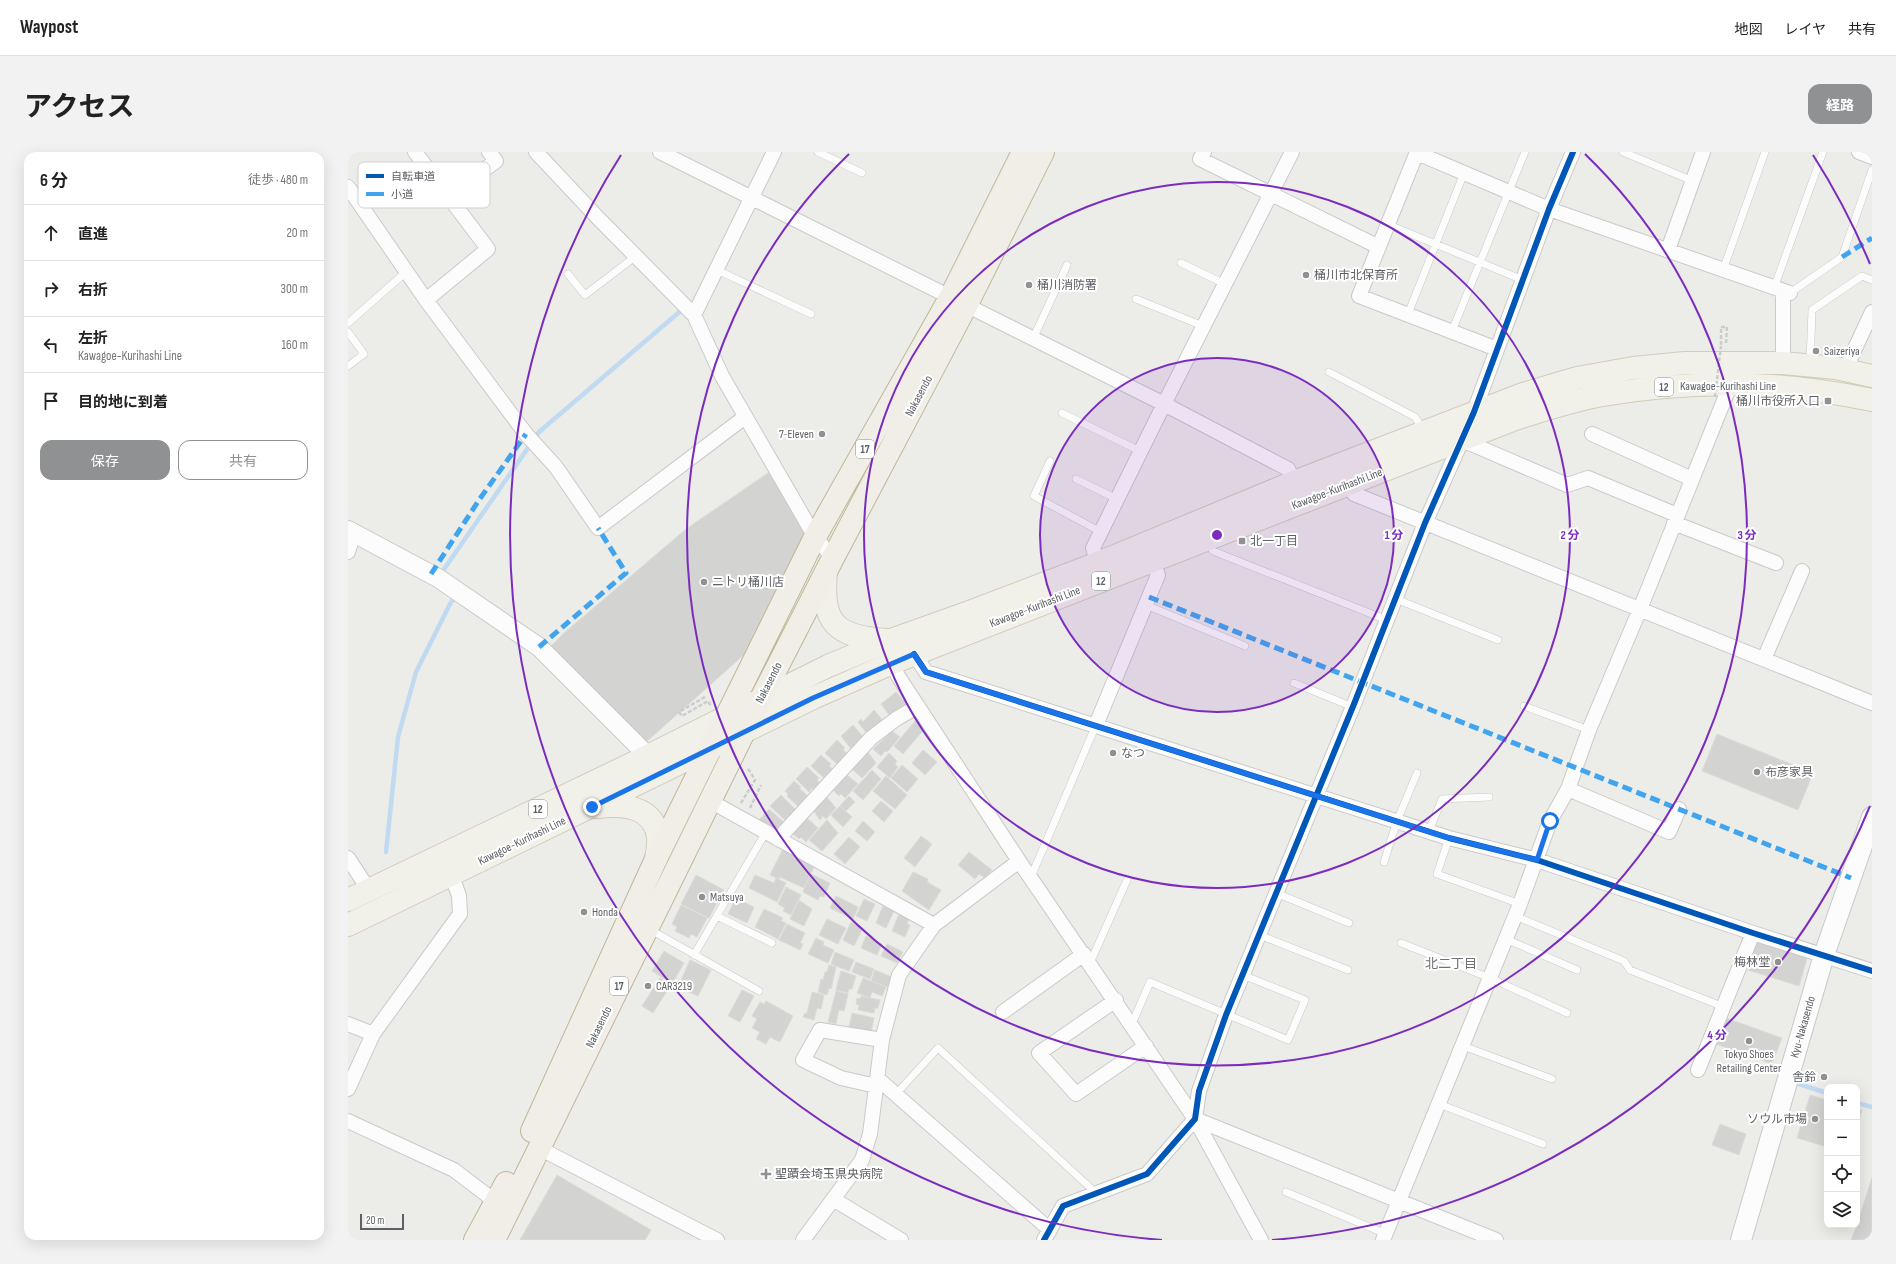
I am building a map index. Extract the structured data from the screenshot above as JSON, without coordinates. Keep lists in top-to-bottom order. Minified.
{"streets":{"highway":["Nakasendo","17"],"main road":["Kawagoe-Kurihashi Line","12","Kyu-Nakasendo"]},"crossings":[["Kawagoe-Kurihashi Line","Nakasendo"]],"districts":["北二丁目"],"places":{"other":["桶川市北保育所","桶川消防署","Saizeriya","7-Eleven","ニトリ桶川店","なつ","布彦家具","Matsuya","Honda","梅林堂","CAR3219","Tokyo Shoes Retailing Center","舎鈴","ソウル市場"],"transit":["桶川市役所入口","北一丁目"],"health":["聖蹟会埼玉県央病院"]},"legend":["自転車道","小道"],"scale_bar":"20 m","page":{"header":"Waypost","nav":["地図","レイヤ","共有"],"title":"アクセス","buttons":["経路",["保存","共有"]],"heading":["6 分","徒歩 · 480 m"],"list":[["直進","20 m"],["右折","300 m"],["左折","Kawagoe-Kurihashi Line","160 m"],"目的地に到着"],"map_buttons":["+","−"],"scale":"20 m"},"rings":["1 分","2 分","3 分","4 分"]}
